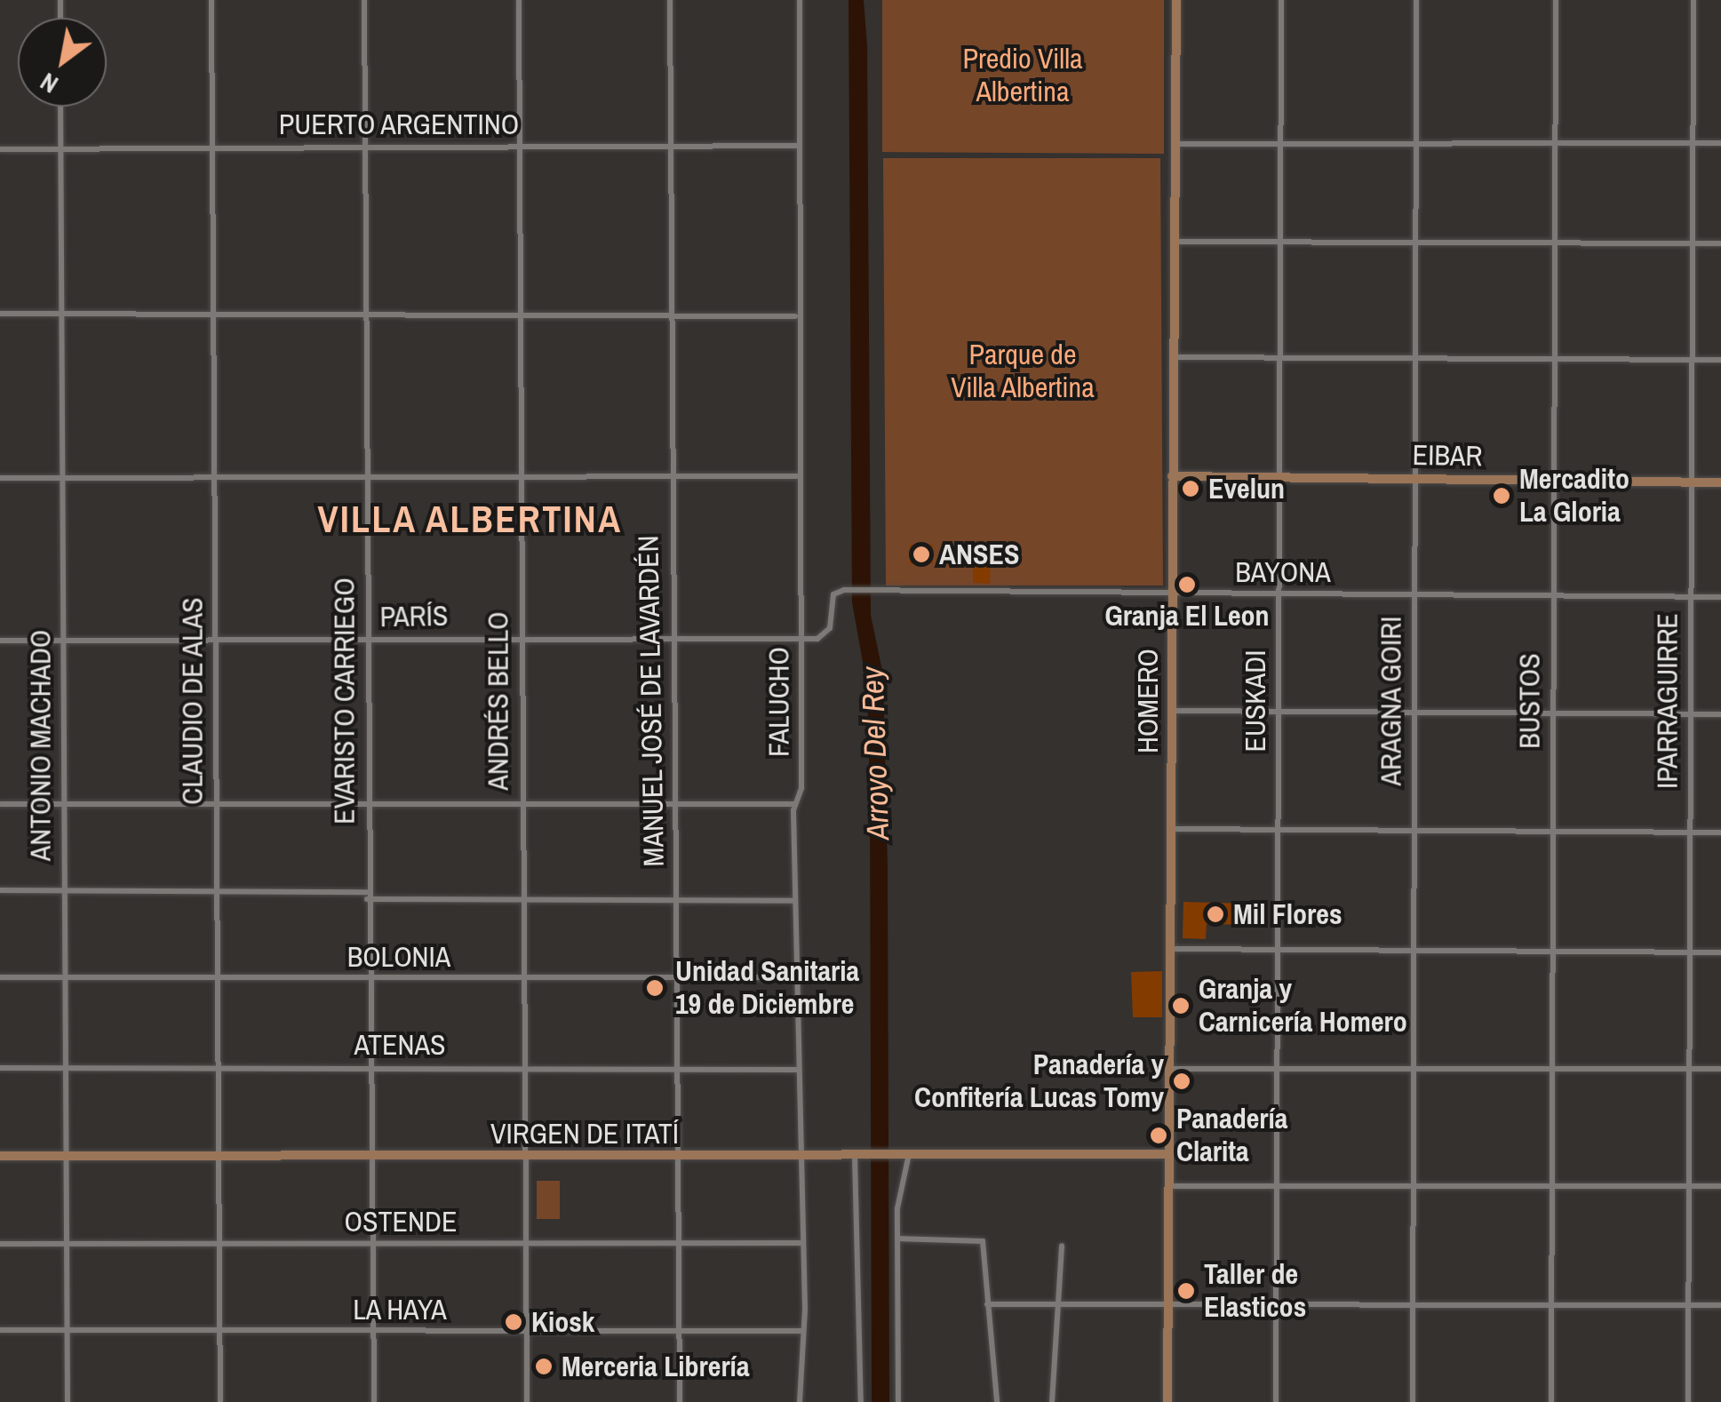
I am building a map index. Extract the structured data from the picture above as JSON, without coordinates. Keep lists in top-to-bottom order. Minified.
{"streets":{"street":["PUERTO ARGENTINO","EIBAR","BAYONA","PARÍS","CLAUDIO DE ALAS","EVARISTO CARRIEGO","ANDRÉS BELLO","MANUEL JOSÉ DE LAVARDÉN","HOMERO","EUSKADI","ARAGNA GOIRI","BUSTOS","IPARRAGUIRRE","FALUCHO","ANTONIO MACHADO","BOLONIA","ATENAS","VIRGEN DE ITATÍ","OSTENDE","LA HAYA"]},"crossings":[["PUERTO ARGENTINO","CLAUDIO DE ALAS"],["PUERTO ARGENTINO","EVARISTO CARRIEGO"],["PUERTO ARGENTINO","ANDRÉS BELLO"],["PUERTO ARGENTINO","MANUEL JOSÉ DE LAVARDÉN"],["PUERTO ARGENTINO","FALUCHO"],["PUERTO ARGENTINO","ANTONIO MACHADO"],["EIBAR","HOMERO"],["EIBAR","EUSKADI"],["EIBAR","ARAGNA GOIRI"],["EIBAR","BUSTOS"],["EIBAR","IPARRAGUIRRE"],["BAYONA","PARÍS"],["BAYONA","HOMERO"],["BAYONA","EUSKADI"],["BAYONA","ARAGNA GOIRI"],["BAYONA","BUSTOS"],["BAYONA","IPARRAGUIRRE"],["BAYONA","FALUCHO"],["PARÍS","CLAUDIO DE ALAS"],["PARÍS","EVARISTO CARRIEGO"],["PARÍS","ANDRÉS BELLO"],["PARÍS","MANUEL JOSÉ DE LAVARDÉN"],["PARÍS","FALUCHO"],["PARÍS","ANTONIO MACHADO"],["CLAUDIO DE ALAS","BOLONIA"],["CLAUDIO DE ALAS","ATENAS"],["CLAUDIO DE ALAS","VIRGEN DE ITATÍ"],["CLAUDIO DE ALAS","OSTENDE"],["CLAUDIO DE ALAS","LA HAYA"],["EVARISTO CARRIEGO","BOLONIA"],["EVARISTO CARRIEGO","ATENAS"],["EVARISTO CARRIEGO","VIRGEN DE ITATÍ"],["EVARISTO CARRIEGO","OSTENDE"],["EVARISTO CARRIEGO","LA HAYA"],["ANDRÉS BELLO","BOLONIA"],["ANDRÉS BELLO","ATENAS"],["ANDRÉS BELLO","VIRGEN DE ITATÍ"],["ANDRÉS BELLO","OSTENDE"],["ANDRÉS BELLO","LA HAYA"],["MANUEL JOSÉ DE LAVARDÉN","BOLONIA"],["MANUEL JOSÉ DE LAVARDÉN","ATENAS"],["MANUEL JOSÉ DE LAVARDÉN","VIRGEN DE ITATÍ"],["MANUEL JOSÉ DE LAVARDÉN","OSTENDE"],["MANUEL JOSÉ DE LAVARDÉN","LA HAYA"],["HOMERO","VIRGEN DE ITATÍ"],["FALUCHO","BOLONIA"],["FALUCHO","ATENAS"],["FALUCHO","VIRGEN DE ITATÍ"],["FALUCHO","OSTENDE"],["FALUCHO","LA HAYA"],["ANTONIO MACHADO","BOLONIA"],["ANTONIO MACHADO","ATENAS"],["ANTONIO MACHADO","VIRGEN DE ITATÍ"],["ANTONIO MACHADO","OSTENDE"],["ANTONIO MACHADO","LA HAYA"]],"districts":["VILLA ALBERTINA"],"water":["Arroyo Del Rey"],"parks":["Predio Villa Albertina","Parque de Villa Albertina"],"places":["Evelun","Mercadito La Gloria","ANSES","Granja El Leon","Mil Flores","Unidad Sanitaria 19 de Diciembre","Granja y Carnicería Homero","Panadería y Confitería Lucas Tomy","Panadería Clarita","Taller de Elasticos","Kiosk","Merceria Librería"],"north":"bottom left"}
